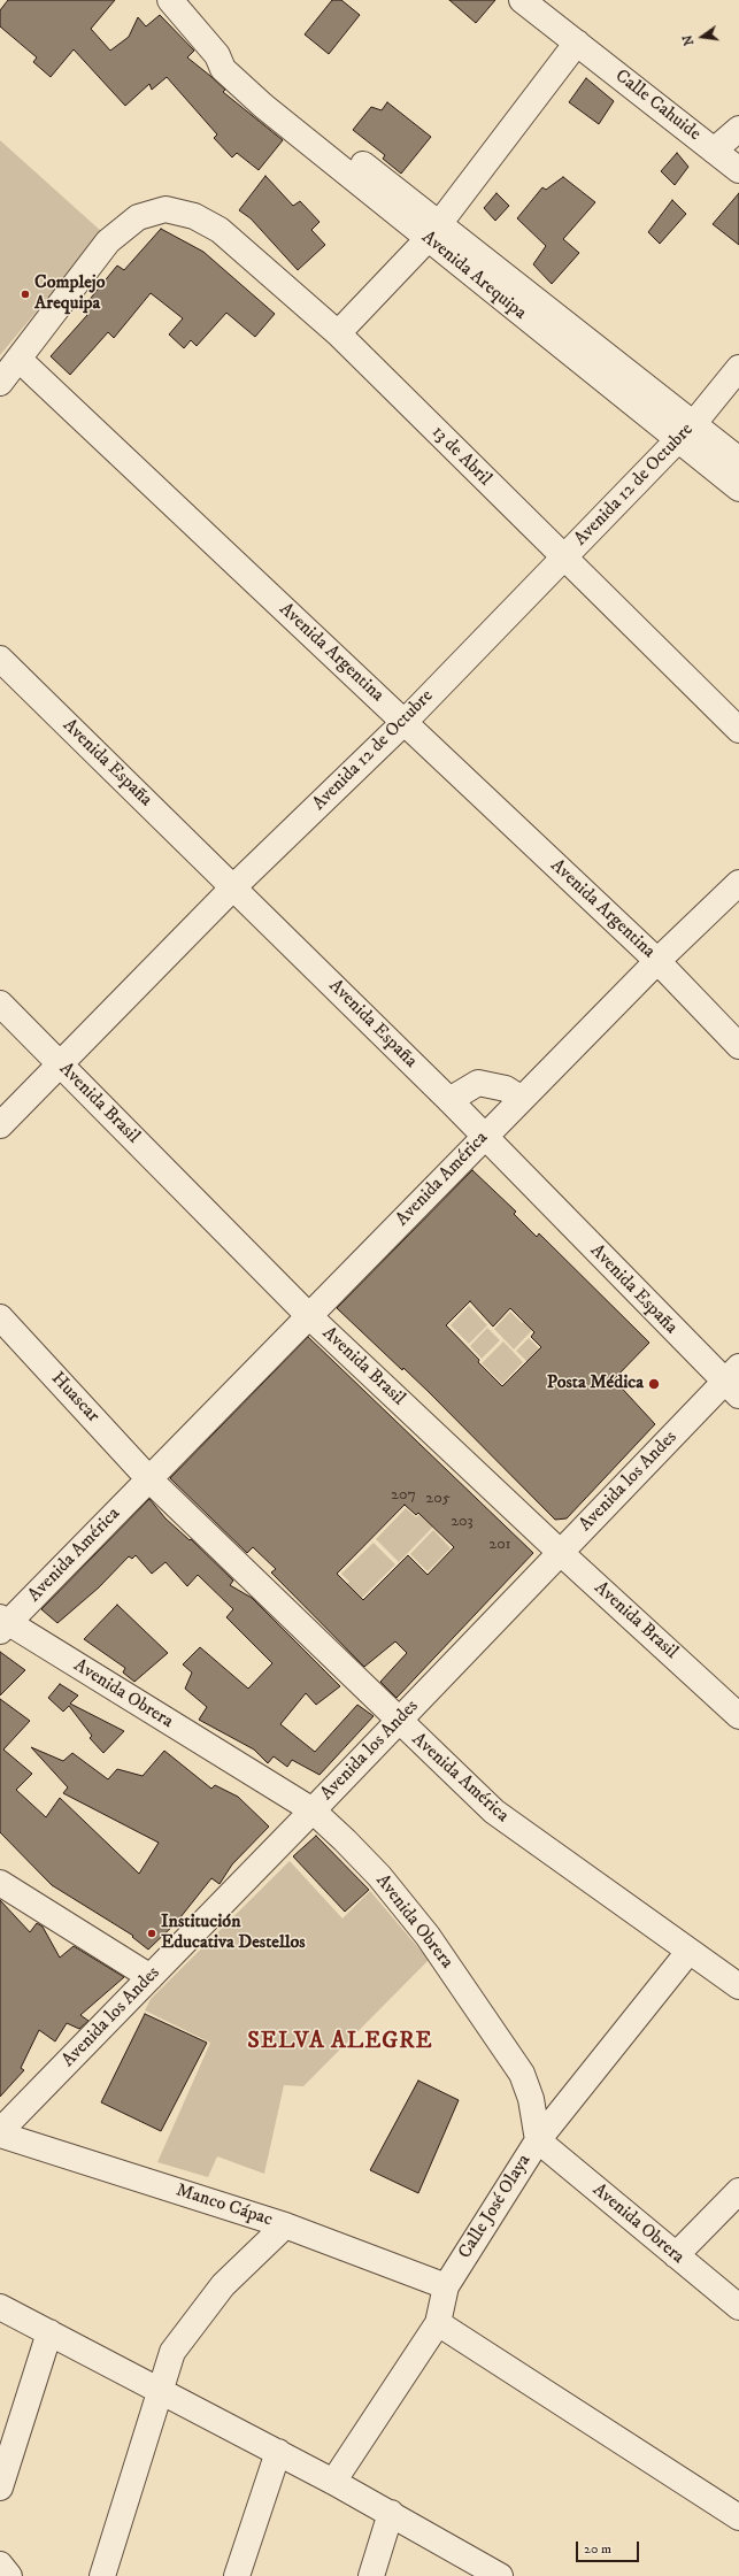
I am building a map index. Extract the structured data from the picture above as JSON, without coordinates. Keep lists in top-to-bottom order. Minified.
{"streets":{"street":["Calle Cahuide","Avenida Arequipa","13 de Abril","Avenida 12 de Octubre","Avenida Argentina","Avenida España","Avenida Brasil","Avenida América","Huascar","Avenida los Andes","Avenida Obrera","Manco Cápac","Calle José Olaya"]},"crossings":[["Avenida Arequipa","Avenida 12 de Octubre"],["13 de Abril","Avenida 12 de Octubre"],["13 de Abril","Avenida Argentina"],["Avenida 12 de Octubre","Avenida Argentina"],["Avenida 12 de Octubre","Avenida España"],["Avenida 12 de Octubre","Avenida Brasil"],["Avenida Argentina","Avenida América"],["Avenida España","Avenida América"],["Avenida España","Avenida los Andes"],["Avenida Brasil","Avenida América"],["Avenida Brasil","Avenida los Andes"],["Avenida América","Huascar"],["Avenida América","Avenida los Andes"],["Avenida América","Avenida Obrera"],["Avenida América","Calle José Olaya"],["Avenida los Andes","Avenida Obrera"],["Avenida los Andes","Manco Cápac"],["Avenida Obrera","Calle José Olaya"],["Manco Cápac","Calle José Olaya"]],"districts":["SELVA ALEGRE"],"places":["Complejo Arequipa","Posta Médica","Institución Educativa Destellos"],"house_numbers":["207","205","203","201"],"scale_bar":"20 m","north":"left"}
